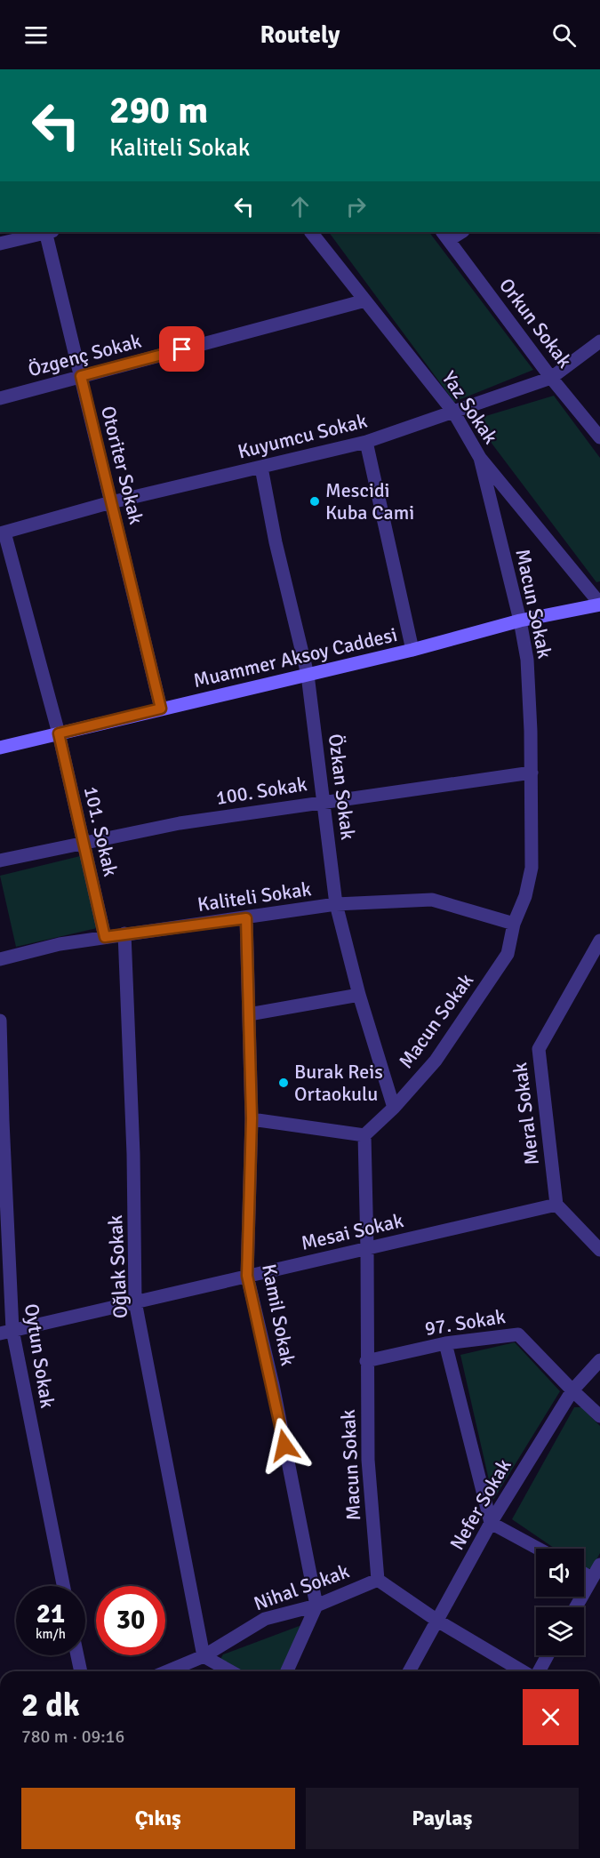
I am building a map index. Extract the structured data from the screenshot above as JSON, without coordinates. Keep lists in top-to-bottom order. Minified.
{"streets":{"main road":["Muammer Aksoy Caddesi"],"street":["Orkun Sokak","Özgenç Sokak","Yaz Sokak","Kuyumcu Sokak","Otoriter Sokak","Macun Sokak","Özkan Sokak","100. Sokak","101. Sokak","Kaliteli Sokak","Meral Sokak","Mesai Sokak","Oğlak Sokak","Kamil Sokak","97. Sokak","Oytun Sokak","Nefer Sokak","Nihal Sokak"]},"crossings":[["Orkun Sokak","Kuyumcu Sokak"],["Özgenç Sokak","Yaz Sokak"],["Özgenç Sokak","Otoriter Sokak"],["Yaz Sokak","Kuyumcu Sokak"],["Yaz Sokak","Macun Sokak"],["Yaz Sokak","Muammer Aksoy Caddesi"],["Kuyumcu Sokak","Otoriter Sokak"],["Kuyumcu Sokak","Özkan Sokak"],["Kuyumcu Sokak","101. Sokak"],["Otoriter Sokak","Muammer Aksoy Caddesi"],["Macun Sokak","Muammer Aksoy Caddesi"],["Macun Sokak","Özkan Sokak"],["Macun Sokak","100. Sokak"],["Macun Sokak","Kaliteli Sokak"],["Macun Sokak","Mesai Sokak"],["Macun Sokak","97. Sokak"],["Macun Sokak","Nihal Sokak"],["Muammer Aksoy Caddesi","Özkan Sokak"],["Muammer Aksoy Caddesi","101. Sokak"],["Özkan Sokak","100. Sokak"],["Özkan Sokak","Kaliteli Sokak"],["100. Sokak","101. Sokak"],["101. Sokak","Kaliteli Sokak"],["Kaliteli Sokak","Oğlak Sokak"],["Kaliteli Sokak","Kamil Sokak"],["Meral Sokak","Mesai Sokak"],["Mesai Sokak","Oğlak Sokak"],["Mesai Sokak","Kamil Sokak"],["Mesai Sokak","Oytun Sokak"],["Oğlak Sokak","Nihal Sokak"],["Kamil Sokak","Nihal Sokak"],["97. Sokak","Nefer Sokak"]],"places":["Mescidi Kuba Cami","Burak Reis Ortaokulu"],"page":{"header":"Routely","turn":["290 m","Kaliteli Sokak"],"speed":"21 km/h","limit":"30","heading":["2 dk","780 m · 09:16"],"buttons":["Çıkış","Paylaş"]}}
